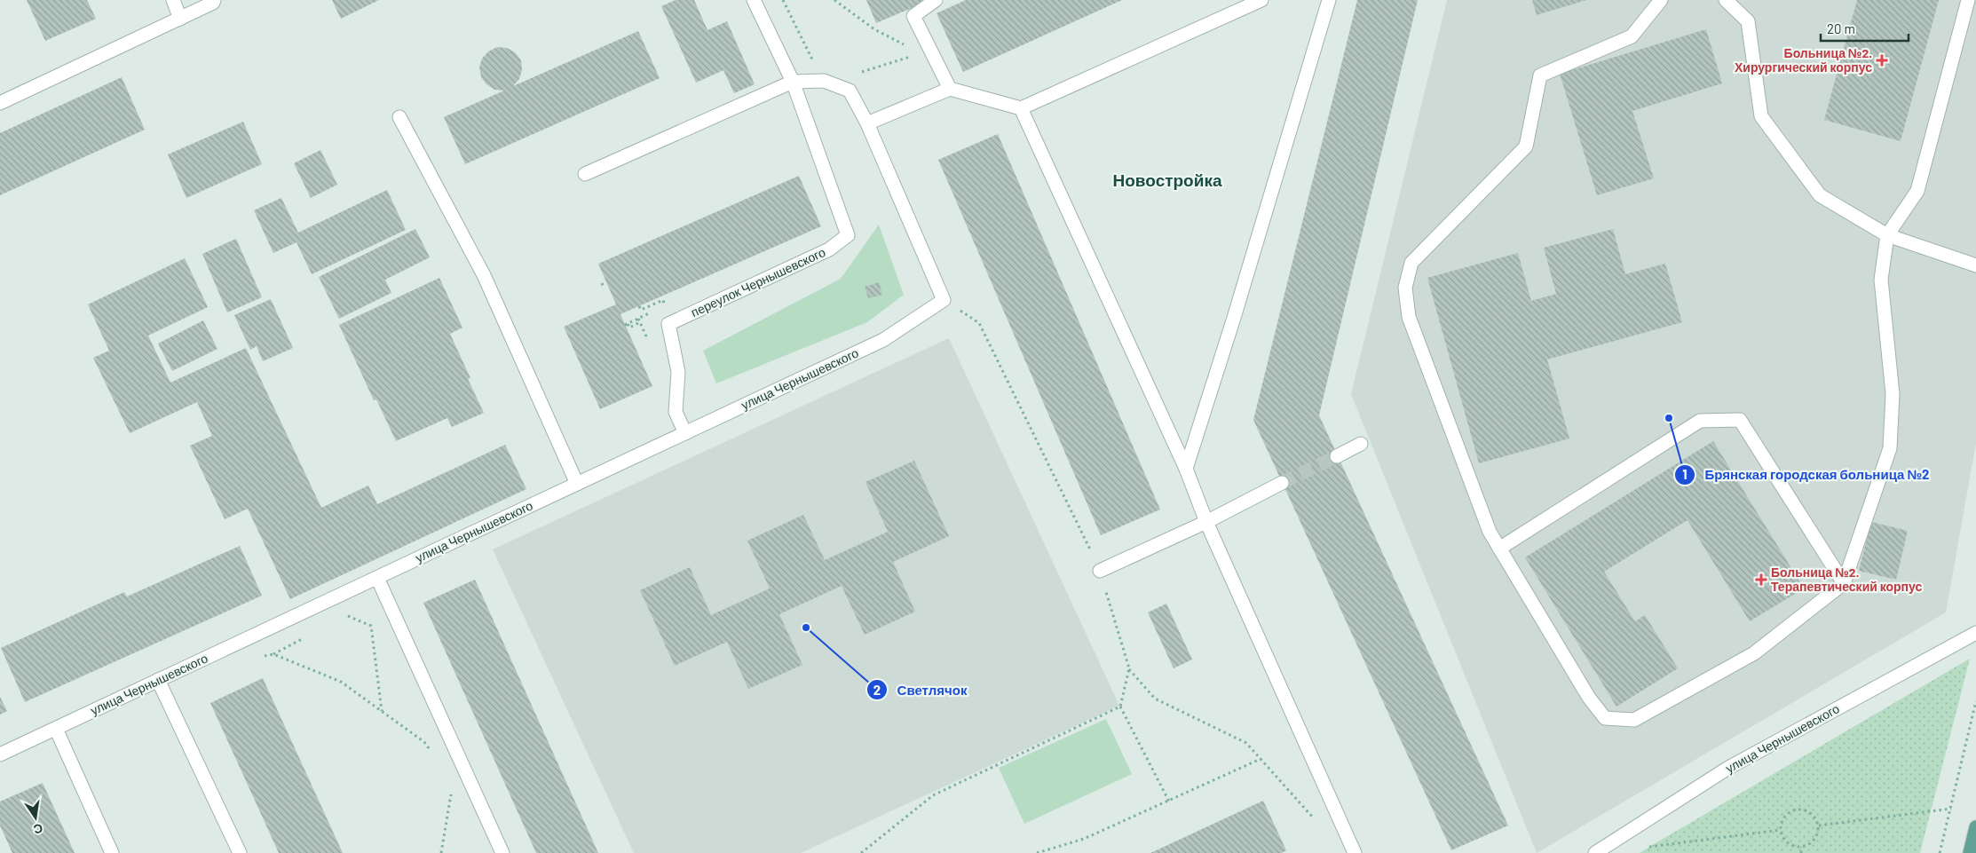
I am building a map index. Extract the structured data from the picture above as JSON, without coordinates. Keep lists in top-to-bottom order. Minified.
{"streets":{"street":["переулок Чернышевского","улица Чернышевского"]},"crossings":[["переулок Чернышевского","улица Чернышевского"]],"districts":["Новостройка"],"places":{"health":["Больница №2. Хирургический корпус","Больница №2. Терапевтический корпус"],"other":["Брянская городская больница №2","Светлячок"]},"scale_bar":"20 m","north":"bottom"}
